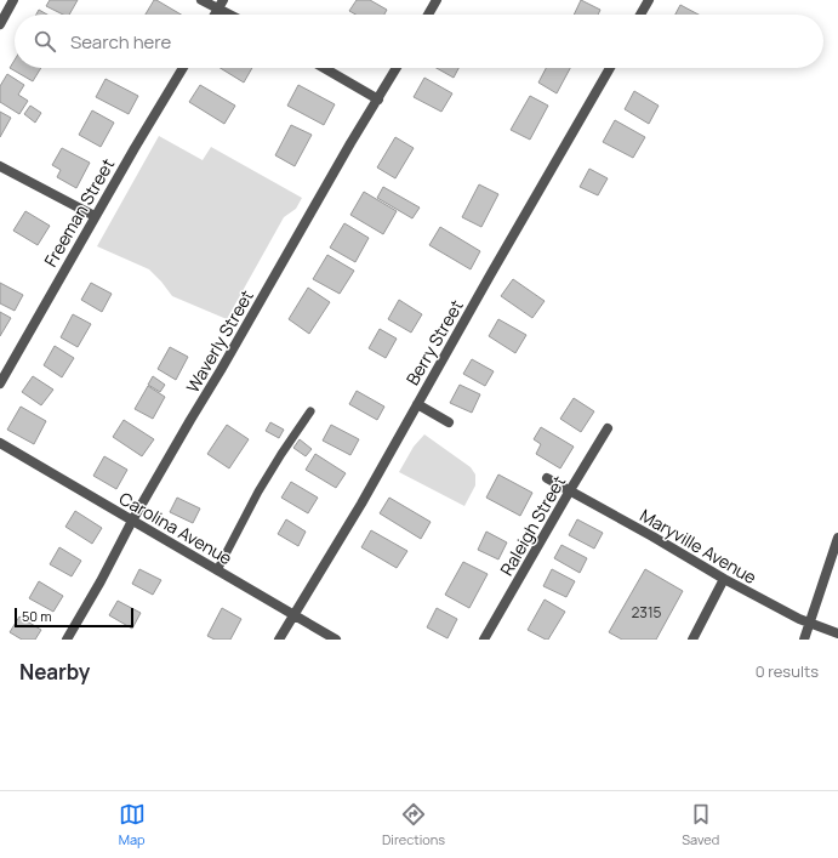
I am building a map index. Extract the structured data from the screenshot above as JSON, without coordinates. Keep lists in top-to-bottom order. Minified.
{"streets":{"street":["Freeman Street","Waverly Street","Berry Street","Raleigh Street","Carolina Avenue","Maryville Avenue"]},"crossings":[["Waverly Street","Carolina Avenue"],["Berry Street","Carolina Avenue"],["Raleigh Street","Maryville Avenue"]],"house_numbers":["2315"],"scale_bar":"50 m","page":{"search":"Search here","scale":"50 m","heading":["Nearby","0 results"],"nav":["Map","Directions","Saved"]}}
